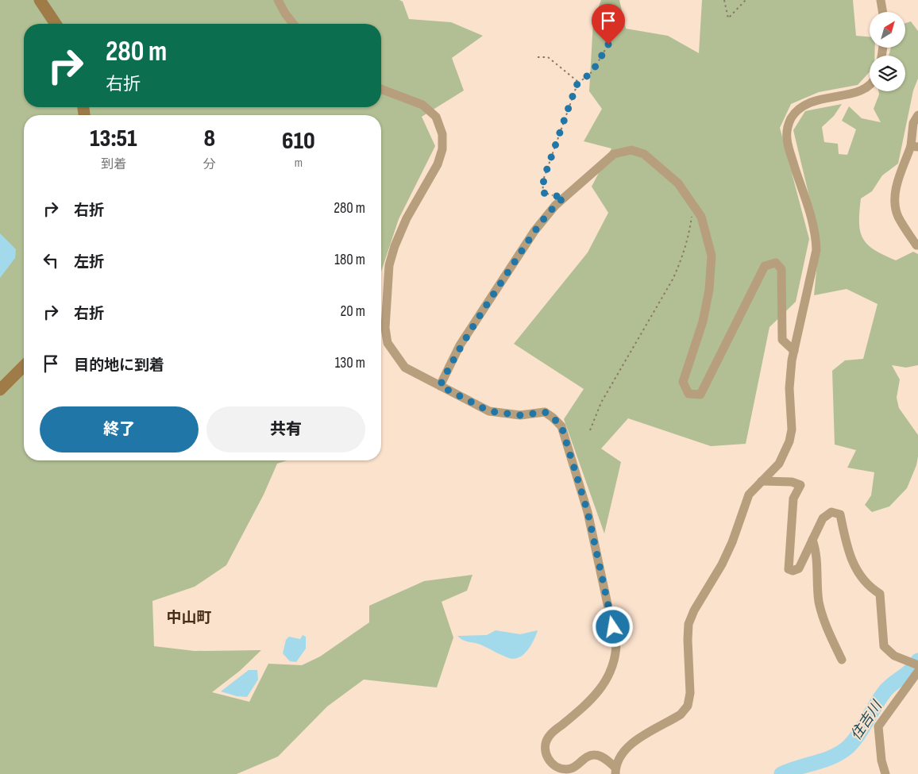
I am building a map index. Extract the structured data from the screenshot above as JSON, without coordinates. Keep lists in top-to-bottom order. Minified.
{"districts":["中山町"],"water":["住吉川"],"north":"top right","page":{"turn":["280 m","右折"],"eta":["13:51","到着","8","分","610","m"],"list":[{"name":"右折","value":"280 m"},{"name":"左折","value":"180 m"},{"name":"右折","value":"20 m"},{"name":"目的地に到着","value":"130 m"}],"buttons":["終了","共有"]}}
